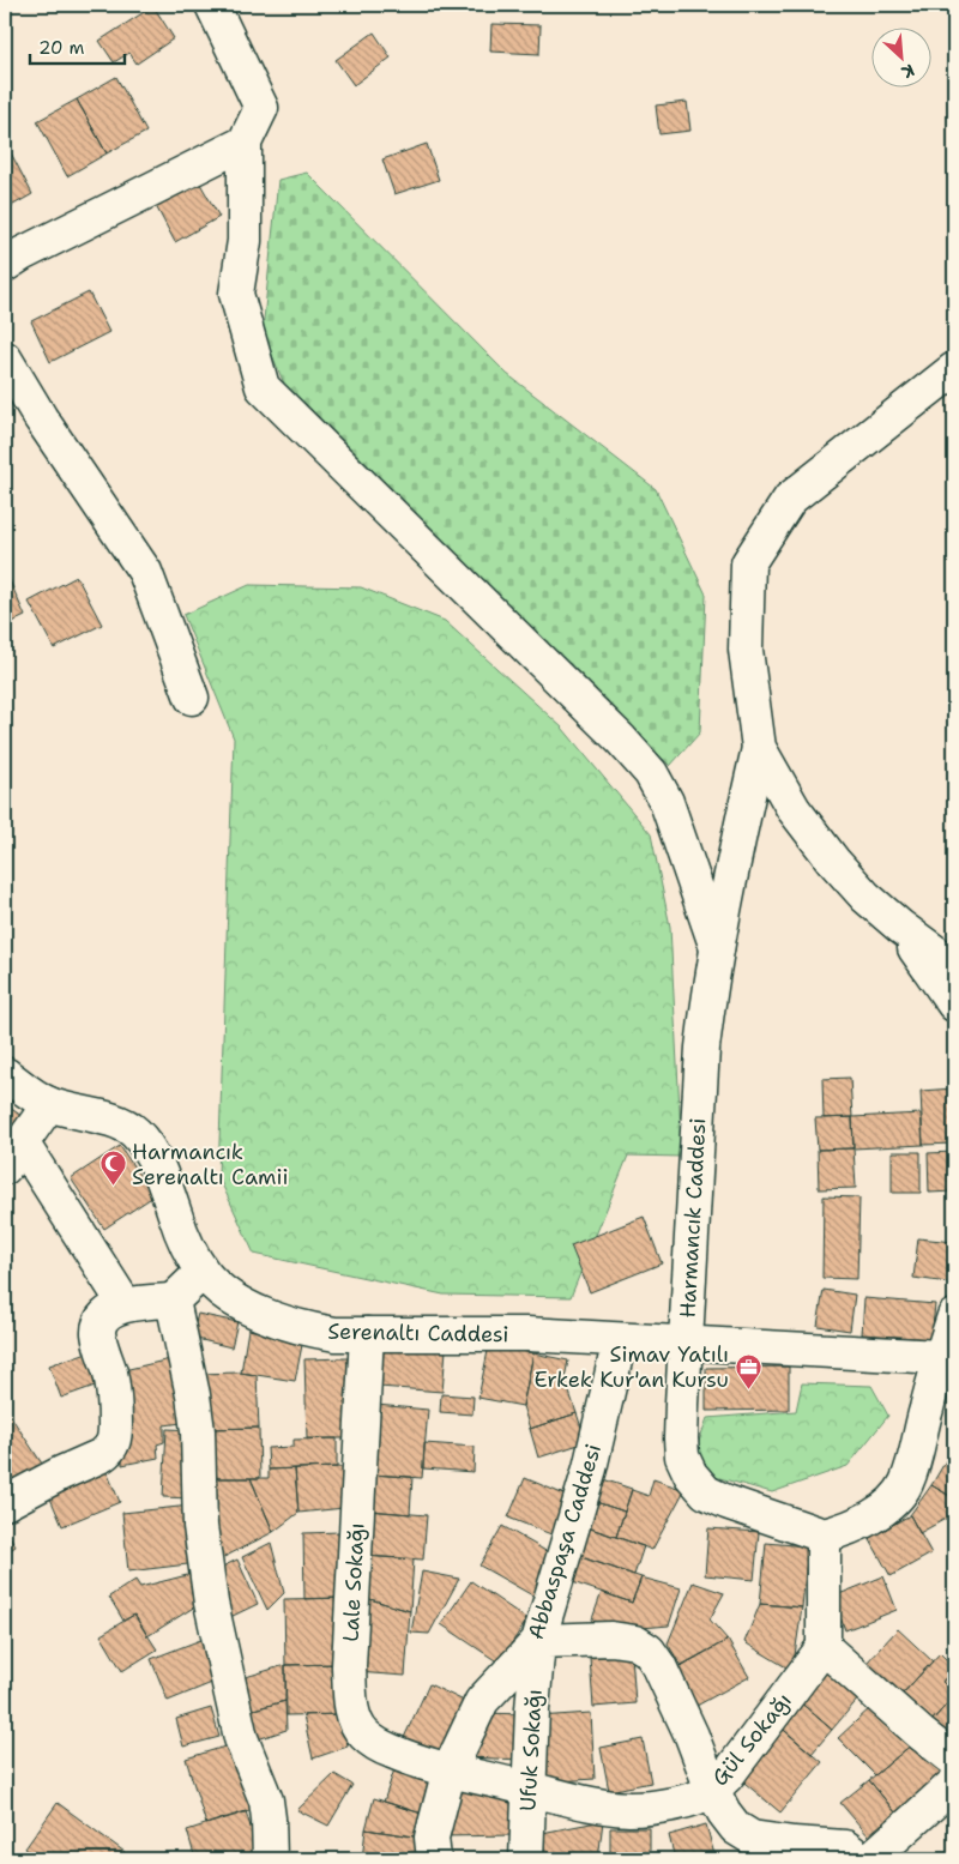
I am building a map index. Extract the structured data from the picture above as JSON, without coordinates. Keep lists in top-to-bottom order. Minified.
{"streets":{"street":["Harmancık Caddesi","Serenaltı Caddesi","Abbaspaşa Caddesi","Lale Sokağı","Gül Sokağı","Ufuk Sokağı"]},"crossings":[["Harmancık Caddesi","Serenaltı Caddesi"],["Serenaltı Caddesi","Abbaspaşa Caddesi"],["Serenaltı Caddesi","Lale Sokağı"],["Abbaspaşa Caddesi","Lale Sokağı"],["Abbaspaşa Caddesi","Gül Sokağı"],["Abbaspaşa Caddesi","Ufuk Sokağı"],["Lale Sokağı","Gül Sokağı"],["Gül Sokağı","Ufuk Sokağı"]],"places":{"mosque":["Harmancık Serenaltı Camii"],"office":["Simav Yatılı Erkek Kur'an Kursu"]},"scale_bar":"20 m","north":"bottom right"}
